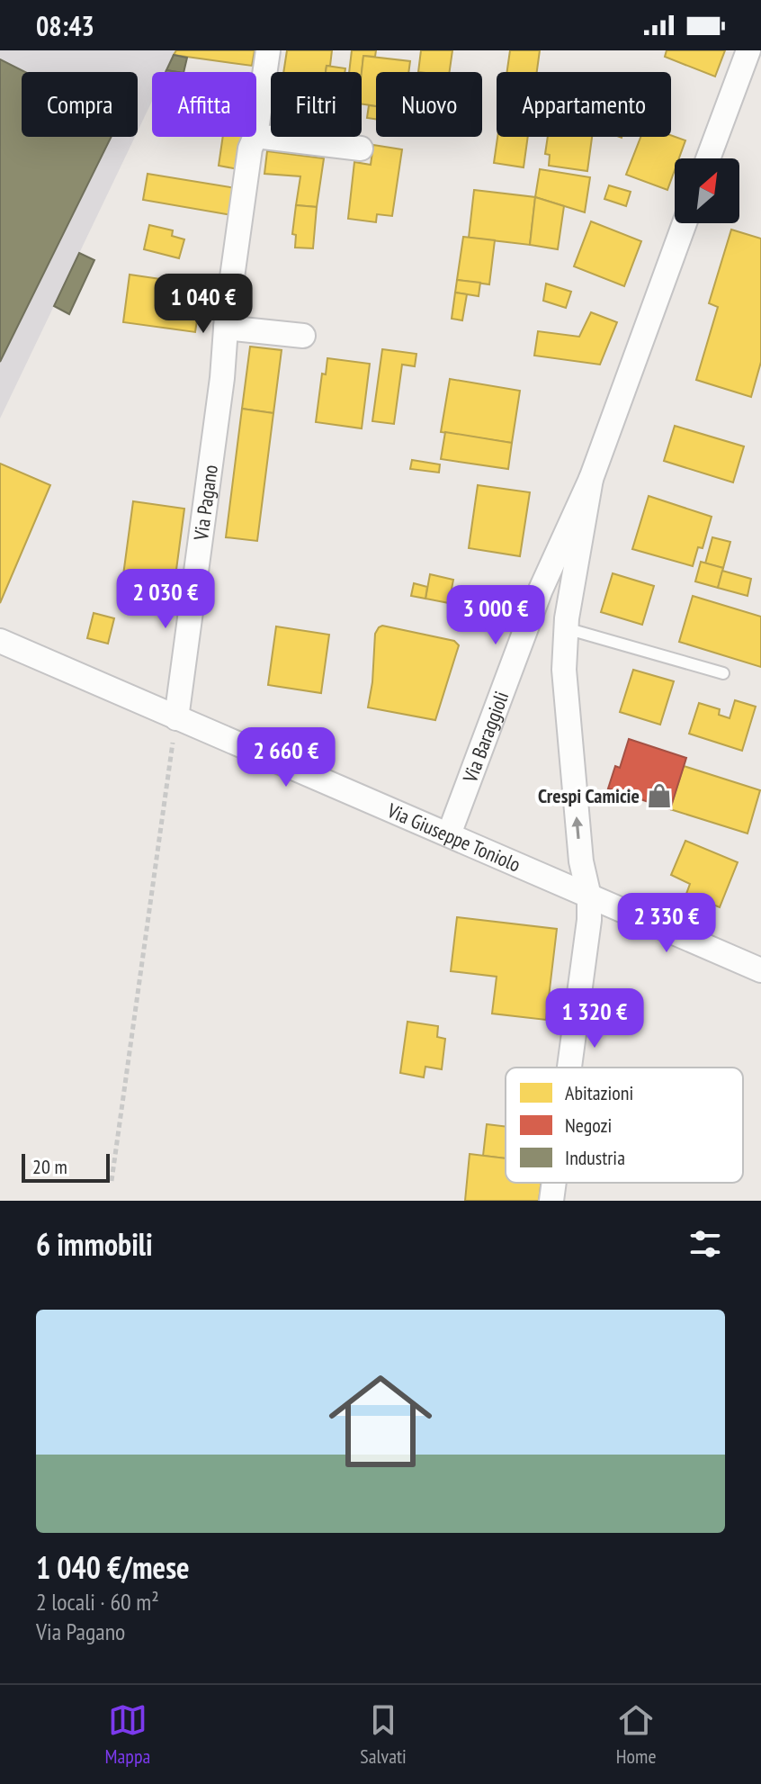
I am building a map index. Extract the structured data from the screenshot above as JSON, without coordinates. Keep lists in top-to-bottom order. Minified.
{"streets":{"street":["Via Pagano","Via Baraggioli","Via Giuseppe Toniolo"]},"crossings":[["Via Pagano","Via Giuseppe Toniolo"],["Via Baraggioli","Via Giuseppe Toniolo"]],"places":{"shop":["Crespi Camicie"]},"legend":["Abitazioni","Negozi","Industria"],"scale_bar":"20 m","north":"top right","page":{"status":"08:43","chip":["Compra","Affitta","Filtri","Nuovo","Appartamento"],"price":["1 040 €","2 030 €","3 000 €","2 660 €","2 330 €","1 320 €"],"scale":"20 m","heading":"6 immobili","list":[{"name":"1 040 €/mese","note":"2 locali · 60 m² · Via Pagano"}],"tabs":["Mappa","Salvati","Home"]}}
